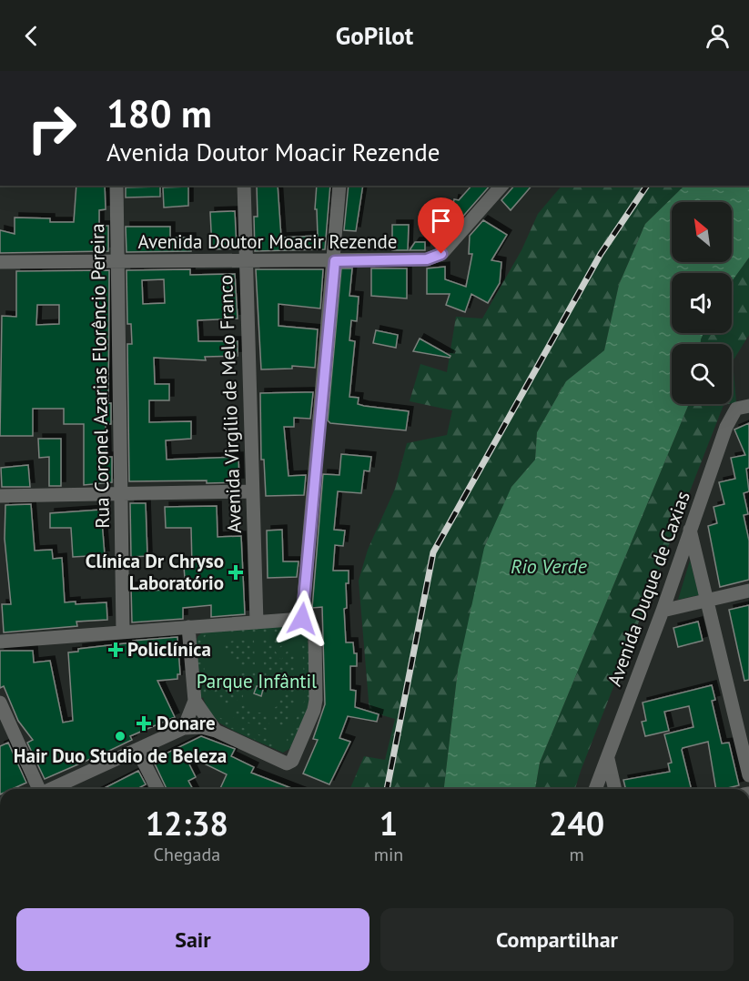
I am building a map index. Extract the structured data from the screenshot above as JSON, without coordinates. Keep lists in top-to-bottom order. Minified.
{"streets":{"street":["Avenida Doutor Moacir Rezende","Rua Coronel Azarias Florêncio Pereira","Avenida Virgílio de Melo Franco","Avenida Duque de Caxias"]},"crossings":[["Avenida Doutor Moacir Rezende","Rua Coronel Azarias Florêncio Pereira"],["Avenida Doutor Moacir Rezende","Avenida Virgílio de Melo Franco"]],"water":["Rio Verde"],"parks":["Parque Infântil"],"places":{"health":["Clínica Dr Chryso Laboratório","Policlínica","Donare"],"other":["Hair Duo Studio de Beleza"]},"north":"top left","page":{"header":"GoPilot","turn":["180 m","Avenida Doutor Moacir Rezende"],"eta":["12:38","Chegada","1","min","240","m"],"buttons":["Sair","Compartilhar"]}}
